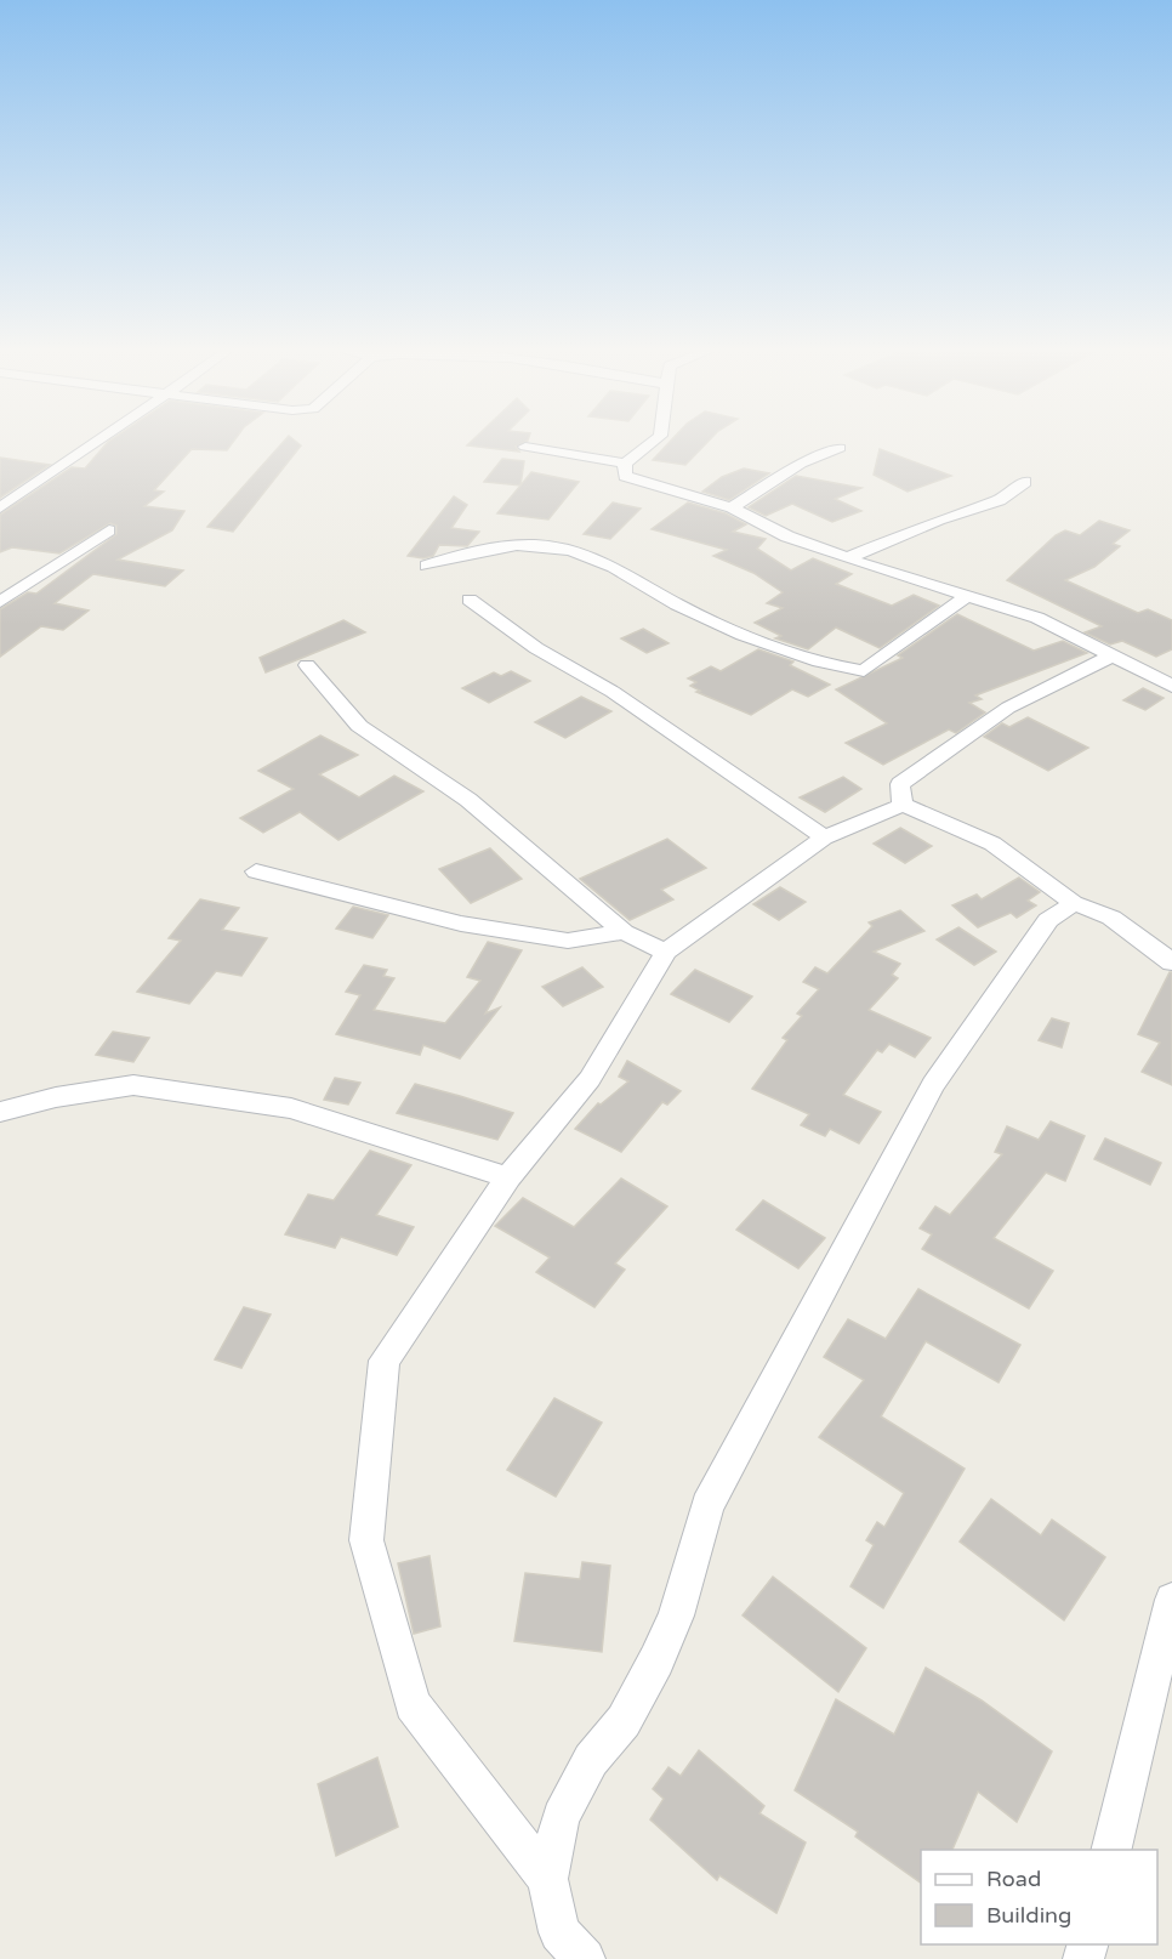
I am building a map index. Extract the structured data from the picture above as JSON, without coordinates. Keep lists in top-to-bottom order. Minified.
{"legend":["Road","Building"]}
